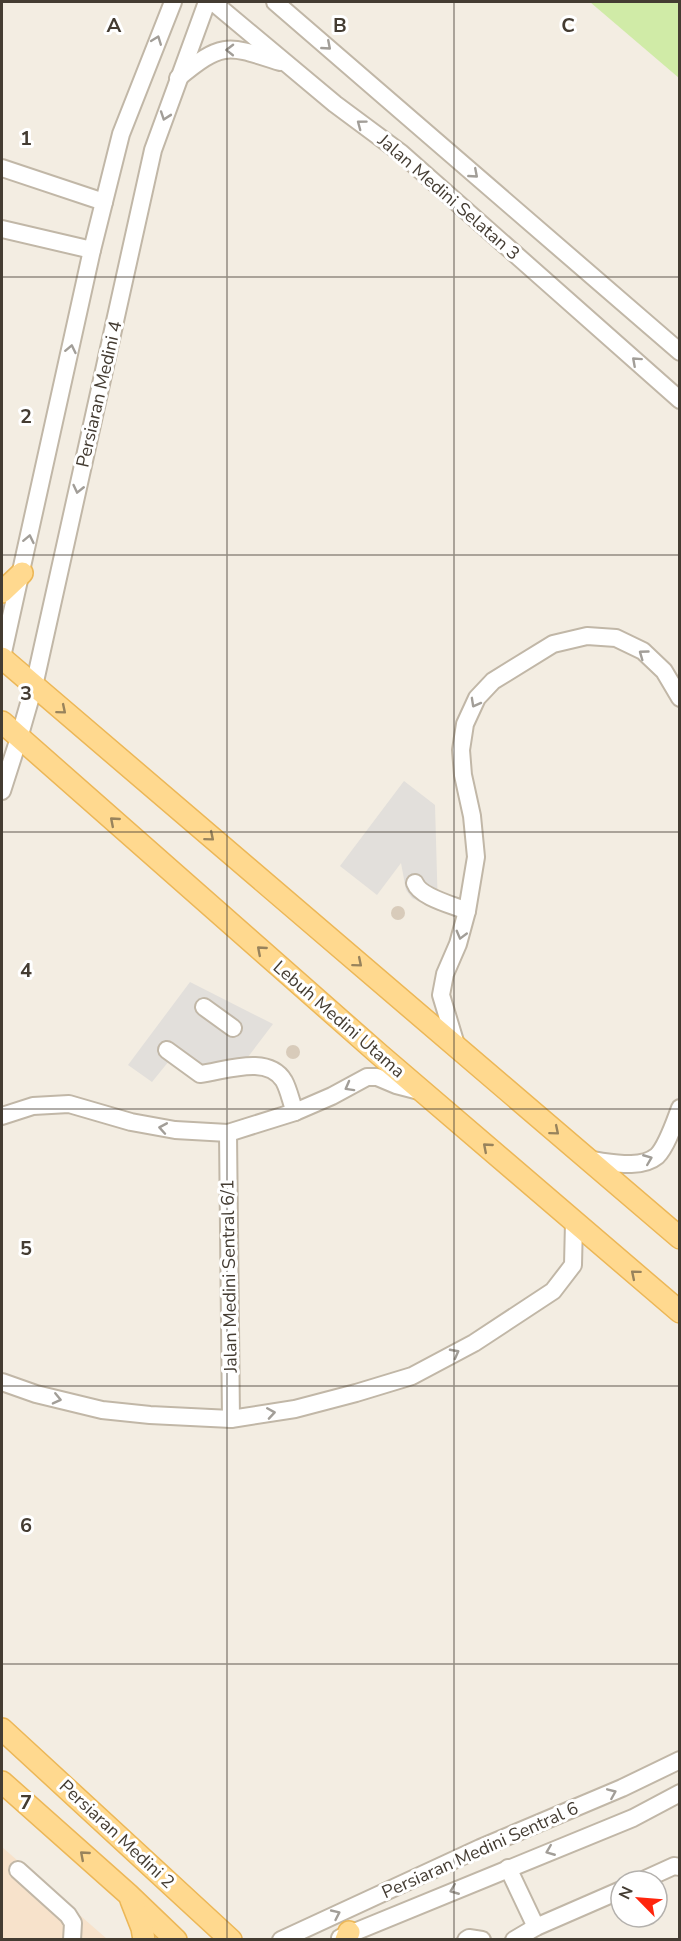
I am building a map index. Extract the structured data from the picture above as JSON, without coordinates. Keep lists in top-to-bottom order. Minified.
{"streets":{"main road":["Lebuh Medini Utama","Persiaran Medini 2"],"street":["Jalan Medini Selatan 3","Persiaran Medini 4","Jalan Medini Sentral 6/1","Persiaran Medini Sentral 6"]},"crossings":[["Persiaran Medini 4","Lebuh Medini Utama"]],"north":"top left","grid":{"columns":["A","B","C"],"rows":["1","2","3","4","5","6","7"]}}
